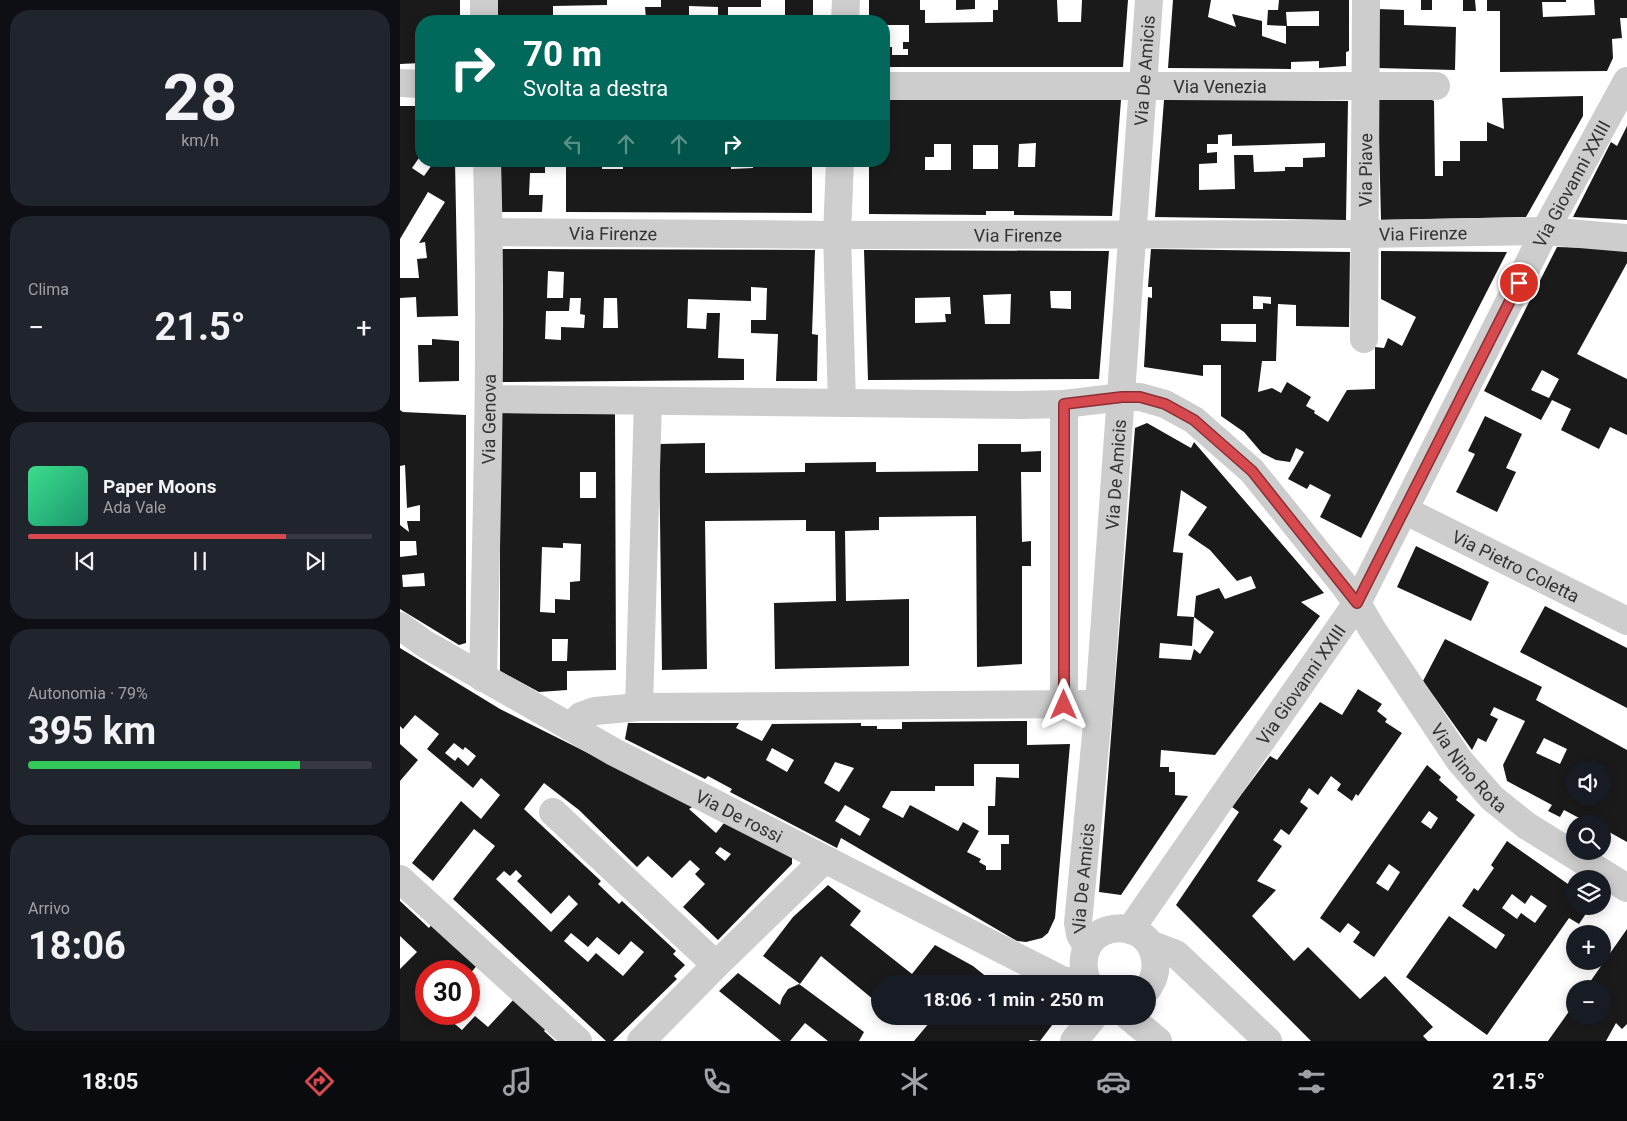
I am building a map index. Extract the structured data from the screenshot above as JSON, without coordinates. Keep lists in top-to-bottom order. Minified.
{"streets":{"street":["Via De Amicis","Via Venezia","Via Piave","Via Giovanni XXIII","Via Firenze","Via Genova","Via Pietro Coletta","Via Nino Rota","Via De rossi"]},"crossings":[["Via De Amicis","Via Venezia"],["Via De Amicis","Via Firenze"],["Via De Amicis","Via Nino Rota"],["Via Venezia","Via Piave"],["Via Piave","Via Firenze"],["Via Giovanni XXIII","Via Firenze"],["Via Giovanni XXIII","Via Pietro Coletta"],["Via Giovanni XXIII","Via Nino Rota"],["Via Firenze","Via Genova"],["Via Genova","Via Nino Rota"],["Via Genova","Via De rossi"]],"page":{"tile":[["28","km/h"],"Clima",["Autonomia · 79%","395 km"],["Arrivo","18:06"]],"turn":["70 m","Svolta a destra"],"heat":["−","21.5°","+"],"song":["Paper Moons","Ada Vale"],"map_buttons":["+","−"],"limit":"30","trip":"18:06 · 1 min · 250 m","tabs":["18:05","21.5°"]}}
